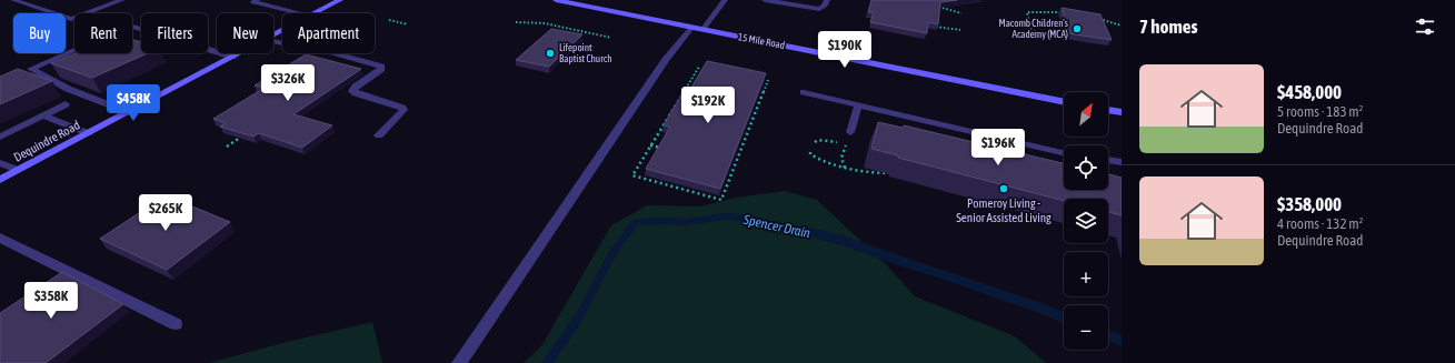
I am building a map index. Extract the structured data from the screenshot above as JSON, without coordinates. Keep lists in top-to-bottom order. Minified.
{"streets":{"main road":["15 Mile Road","Dequindre Road"]},"water":["Spencer Drain"],"places":["Macomb Children's Academy (MCA)","Lifepoint Baptist Church","Pomeroy Living - Senior Assisted Living"],"north":"top right","page":{"heading":"7 homes","chip":["Buy","Rent","Filters","New","Apartment"],"price":["$190K","$326K","$458K","$192K","$196K","$265K","$358K"],"list":[{"name":"$458,000","note":"5 rooms · 183 m² · Dequindre Road"},{"name":"$358,000","note":"4 rooms · 132 m² · Dequindre Road"}],"map_buttons":["+","−"]}}
